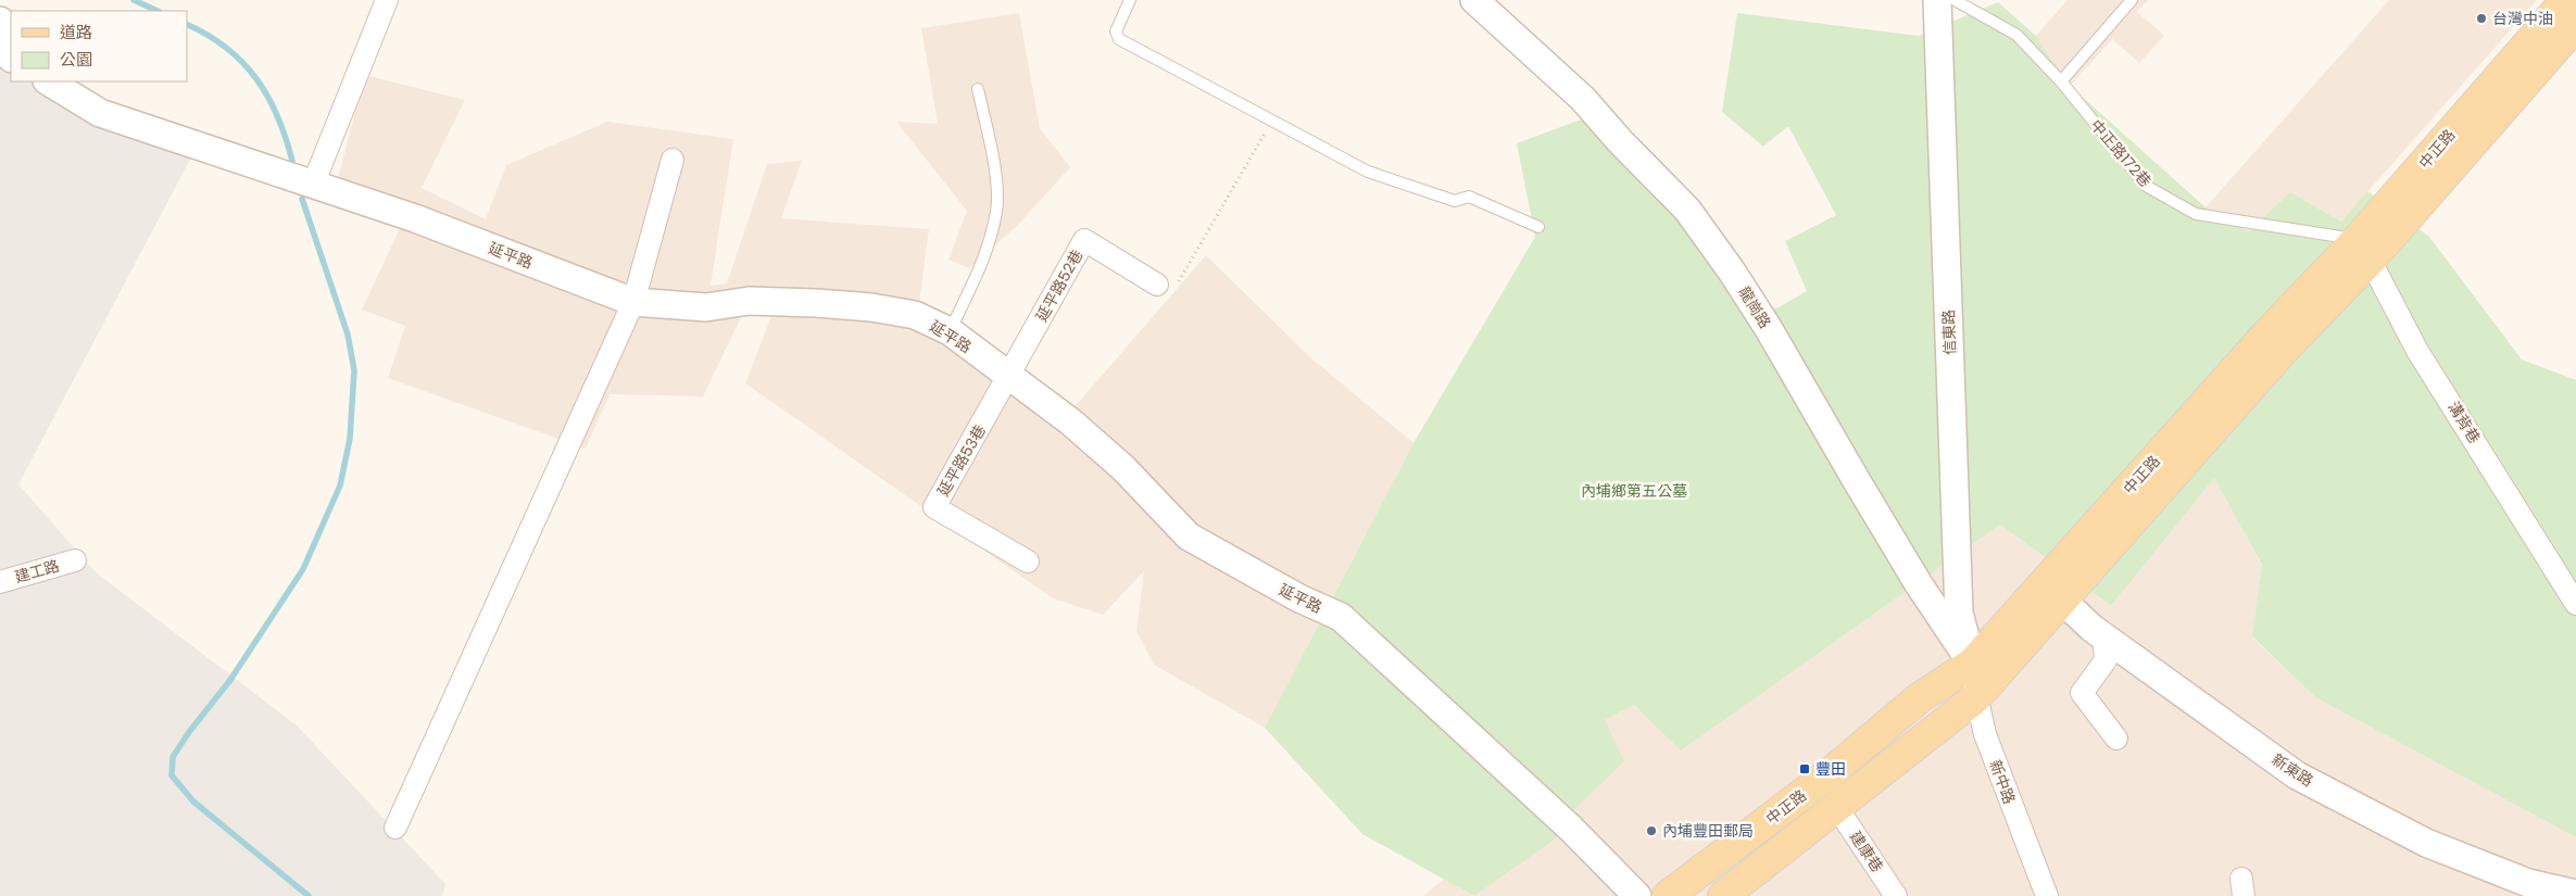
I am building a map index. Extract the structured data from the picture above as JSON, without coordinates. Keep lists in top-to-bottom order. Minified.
{"streets":{"main road":["中正路"],"street":["延平路","延平路52巷","龍崗路","信東路","溝背巷","延平路53巷","建工路","新東路","新中路","建康巷"],"lane":["中正路172巷"]},"crossings":[["中正路","中正路172巷"],["中正路","龍崗路"],["中正路","信東路"],["中正路","溝背巷"],["中正路","新東路"],["中正路","新中路"],["中正路","建康巷"],["中正路172巷","溝背巷"],["延平路","延平路52巷"],["延平路","延平路53巷"],["延平路52巷","延平路53巷"],["龍崗路","信東路"],["龍崗路","新中路"],["信東路","新中路"]],"parks":["內埔鄉第五公墓"],"places":{"other":["台灣中油","內埔豐田郵局"],"transit":["豐田"]},"legend":["道路","公園"]}
